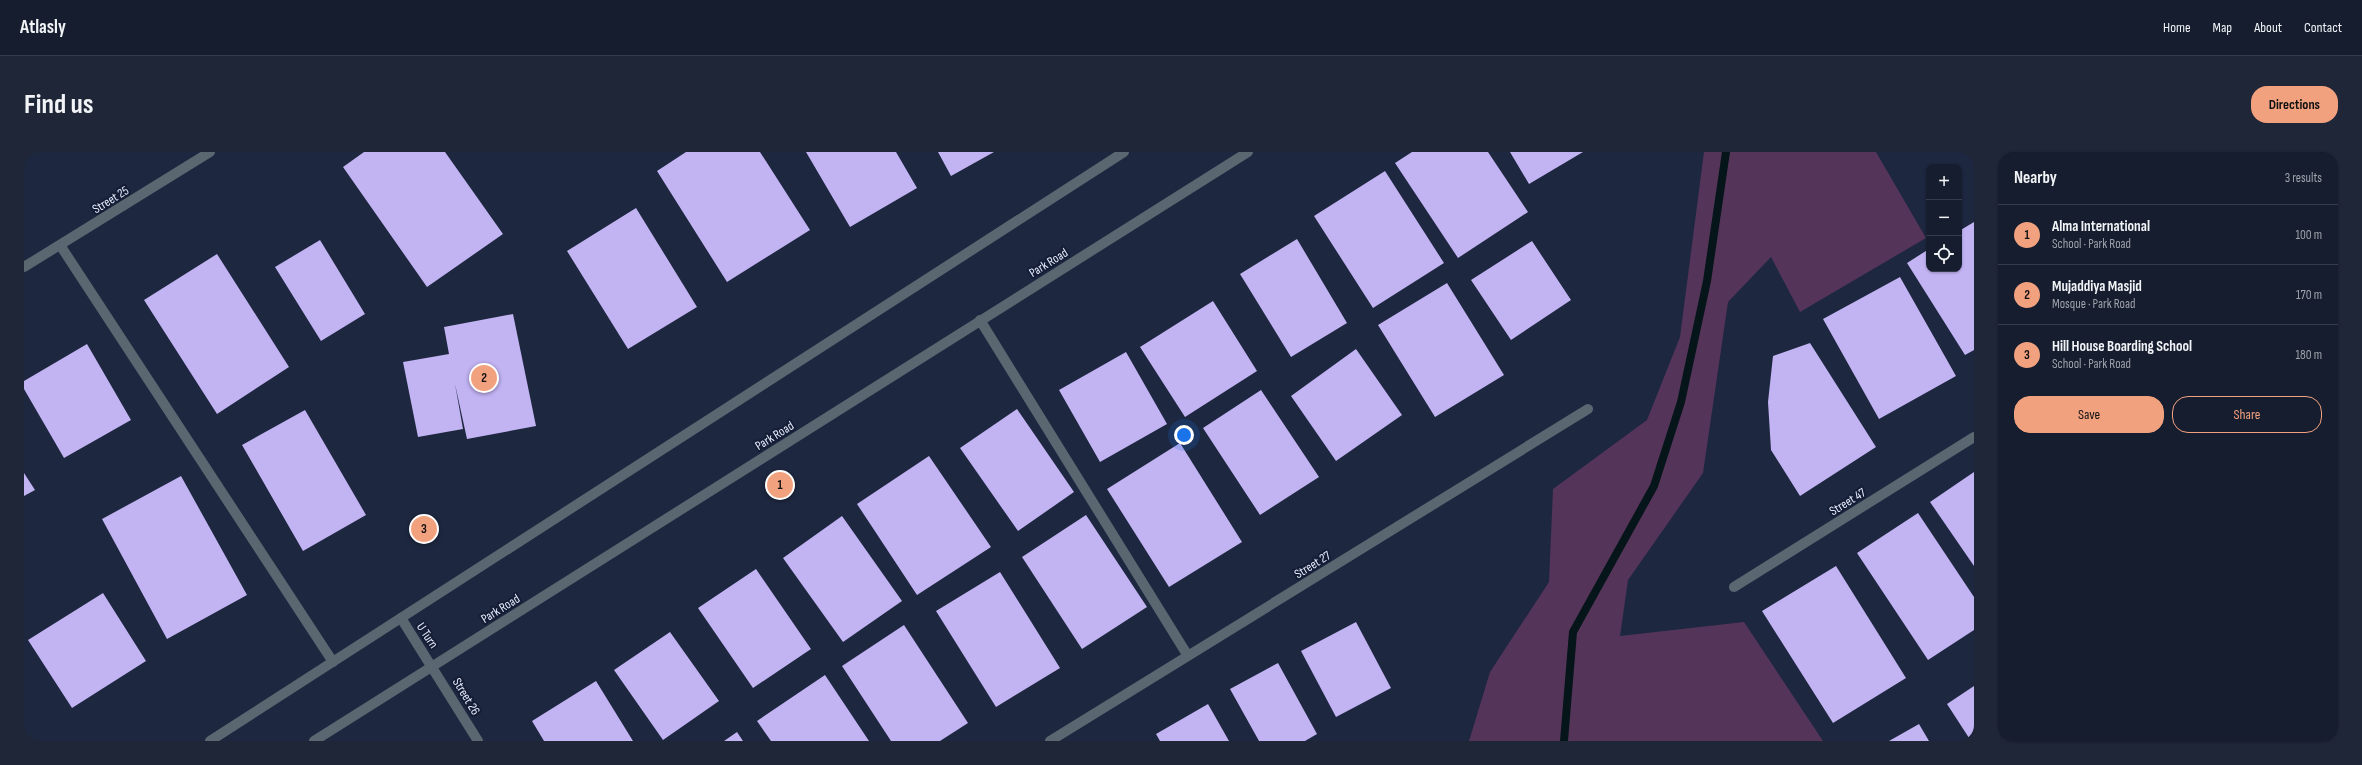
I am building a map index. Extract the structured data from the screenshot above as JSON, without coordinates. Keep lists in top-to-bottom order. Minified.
{"streets":{"street":["Street 25","Park Road","Street 47","Street 27","U Turn","Street 26"]},"crossings":[["Park Road","U Turn"],["Park Road","Street 26"],["U Turn","Street 26"]],"page":{"header":"Atlasly","nav":["Home","Map","About","Contact"],"buttons":["Directions",["Save","Share"]],"title":"Find us","heading":["Nearby","3 results"],"map_buttons":["+","−"],"list":[{"mark":"1","name":"Alma International","note":"School · Park Road","value":"100 m"},{"mark":"2","name":"Mujaddiya Masjid","note":"Mosque · Park Road","value":"170 m"},{"mark":"3","name":"Hill House Boarding School","note":"School · Park Road","value":"180 m"}],"pins":["2","1","3"]}}
